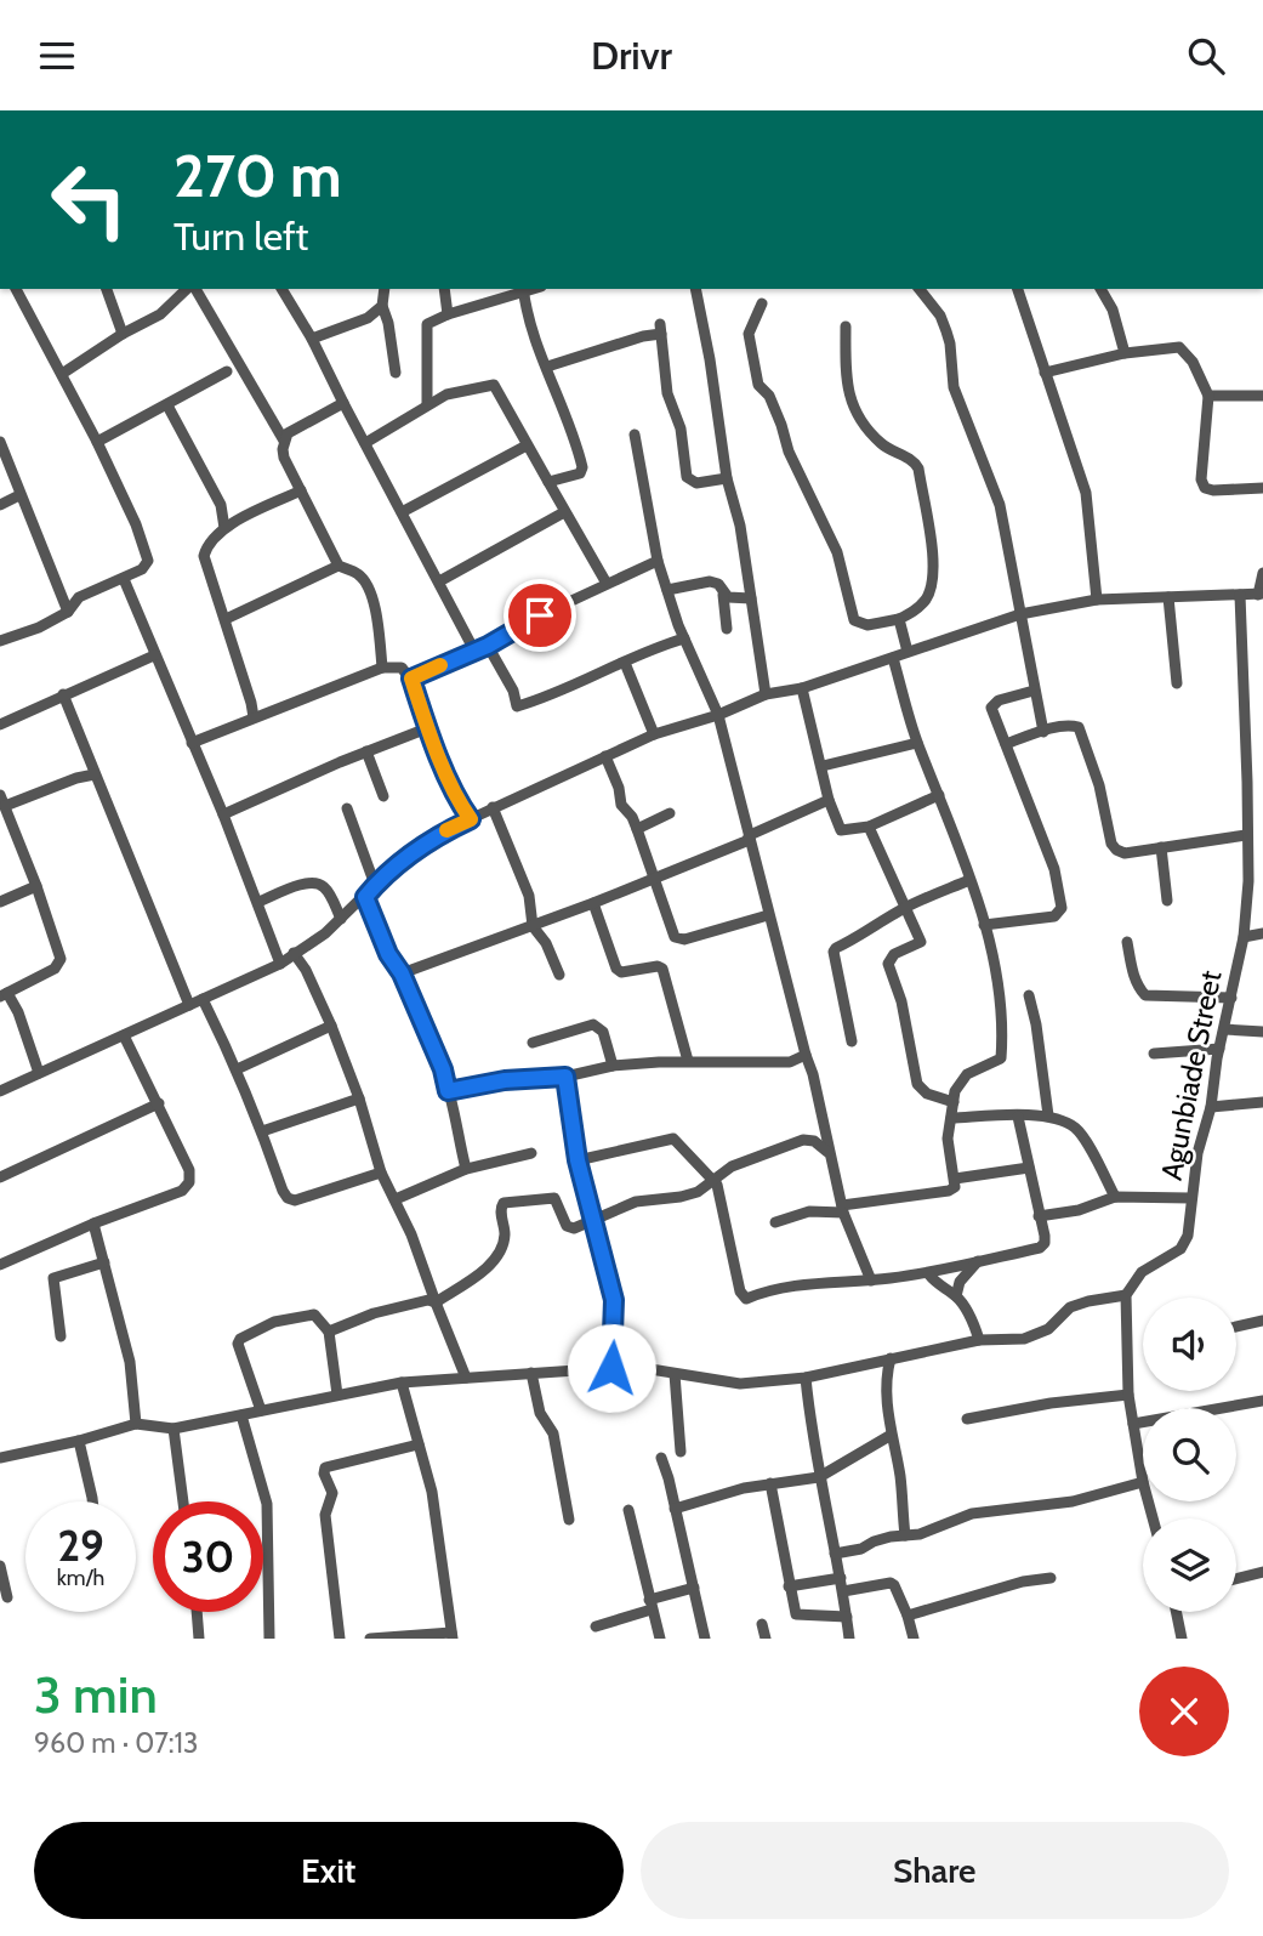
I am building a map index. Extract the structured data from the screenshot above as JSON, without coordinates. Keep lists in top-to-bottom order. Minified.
{"streets":{"street":["Agunbiade Street"]},"page":{"header":"Drivr","turn":["270 m","Turn left"],"speed":"29 km/h","limit":"30","heading":["3 min","960 m · 07:13"],"buttons":["Exit","Share"]}}
